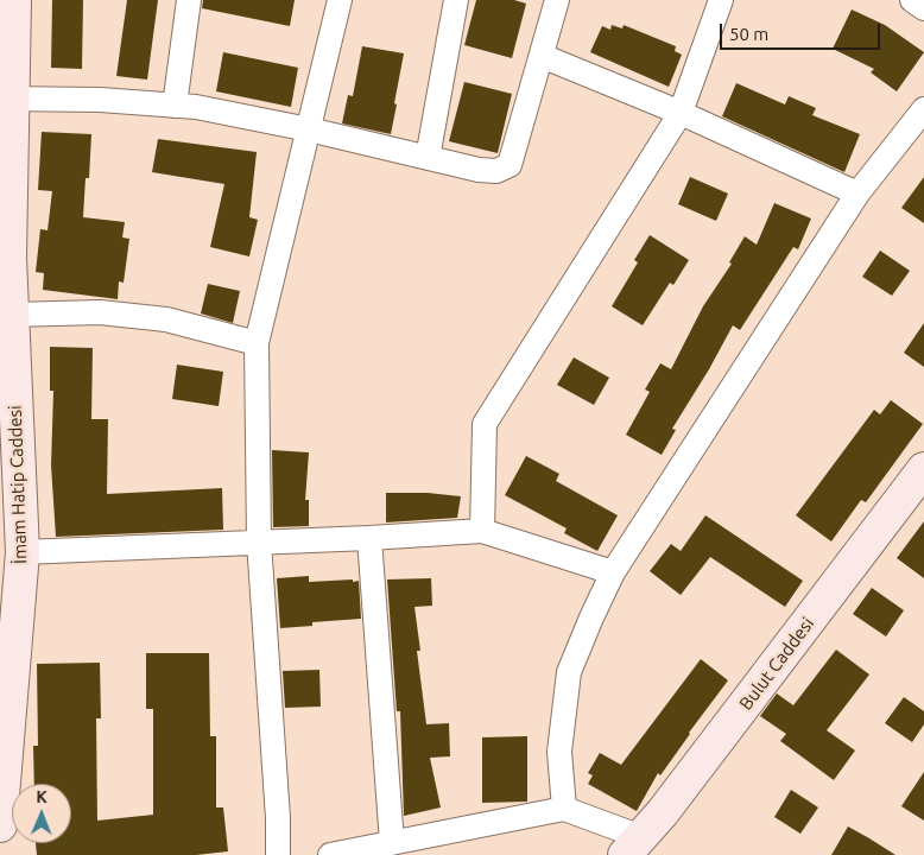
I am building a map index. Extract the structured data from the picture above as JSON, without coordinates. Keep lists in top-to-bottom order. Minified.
{"streets":{"street":["İmam Hatip Caddesi","Bulut Caddesi"]},"scale_bar":"50 m","north":"top"}
